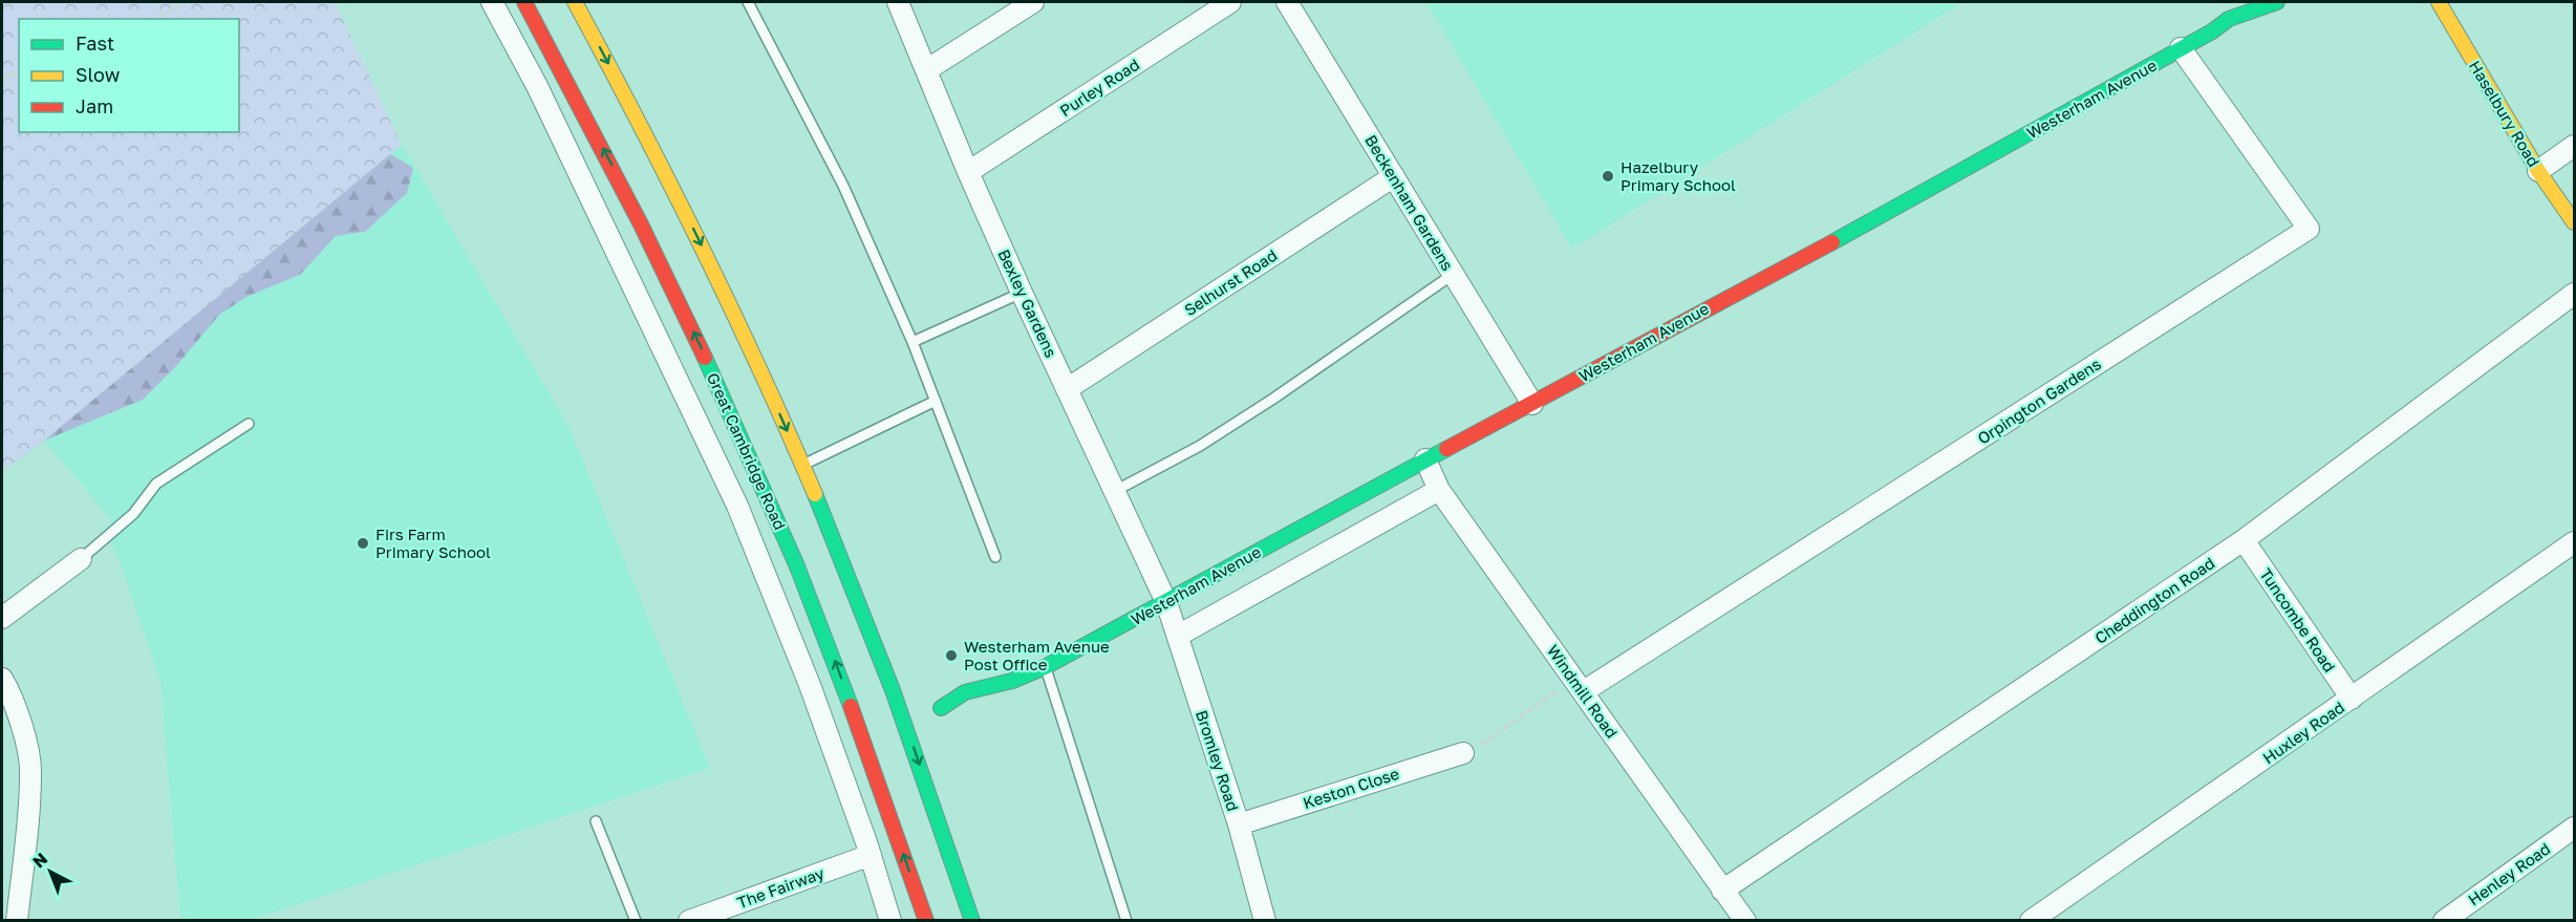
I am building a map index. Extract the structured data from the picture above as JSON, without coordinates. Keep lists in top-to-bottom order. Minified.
{"streets":{"main road":["Westerham Avenue","Haselbury Road","Great Cambridge Road"],"street":["Purley Road","Beckenham Gardens","Selhurst Road","Bexley Gardens","Orpington Gardens","Cheddington Road","Tuncombe Road","Windmill Road","Huxley Road","Bromley Road","Keston Close","Henley Road","The Fairway"]},"crossings":[["Purley Road","Bexley Gardens"],["Westerham Avenue","Beckenham Gardens"],["Westerham Avenue","Bexley Gardens"],["Westerham Avenue","Orpington Gardens"],["Westerham Avenue","Windmill Road"],["Westerham Avenue","Bromley Road"],["Beckenham Gardens","Selhurst Road"],["Selhurst Road","Bexley Gardens"],["Bexley Gardens","Bromley Road"],["Orpington Gardens","Windmill Road"],["Cheddington Road","Tuncombe Road"],["Cheddington Road","Windmill Road"],["Tuncombe Road","Huxley Road"],["Bromley Road","Keston Close"]],"places":["Hazelbury Primary School","Firs Farm Primary School","Westerham Avenue Post Office"],"legend":["Fast","Slow","Jam"],"north":"top left"}
